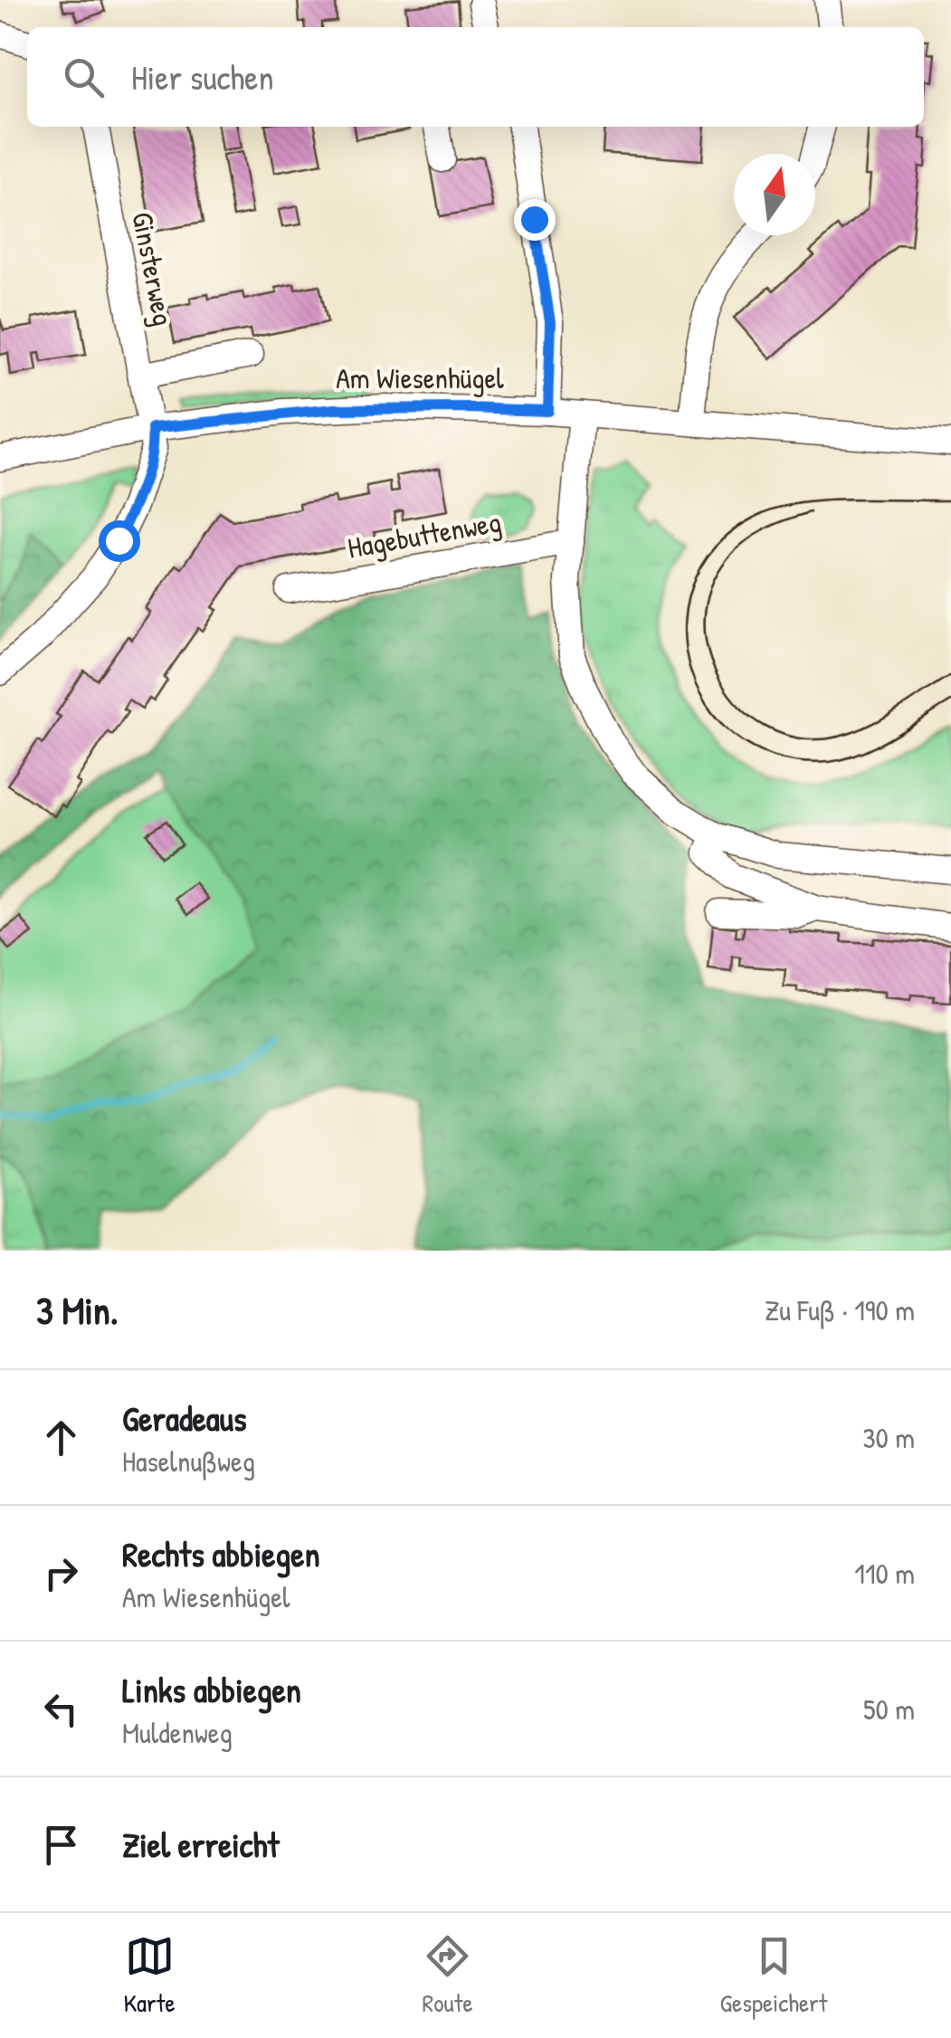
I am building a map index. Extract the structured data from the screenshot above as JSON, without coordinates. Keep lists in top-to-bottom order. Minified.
{"streets":{"street":["Ginsterweg","Am Wiesenhügel","Hagebuttenweg"]},"crossings":[["Ginsterweg","Am Wiesenhügel"]],"north":"top","page":{"search":"Hier suchen","heading":["3 Min.","Zu Fuß · 190 m"],"list":[["Geradeaus","Haselnußweg","30 m"],["Rechts abbiegen","Am Wiesenhügel","110 m"],["Links abbiegen","Muldenweg","50 m"],"Ziel erreicht"],"nav":["Karte","Route","Gespeichert"]}}
